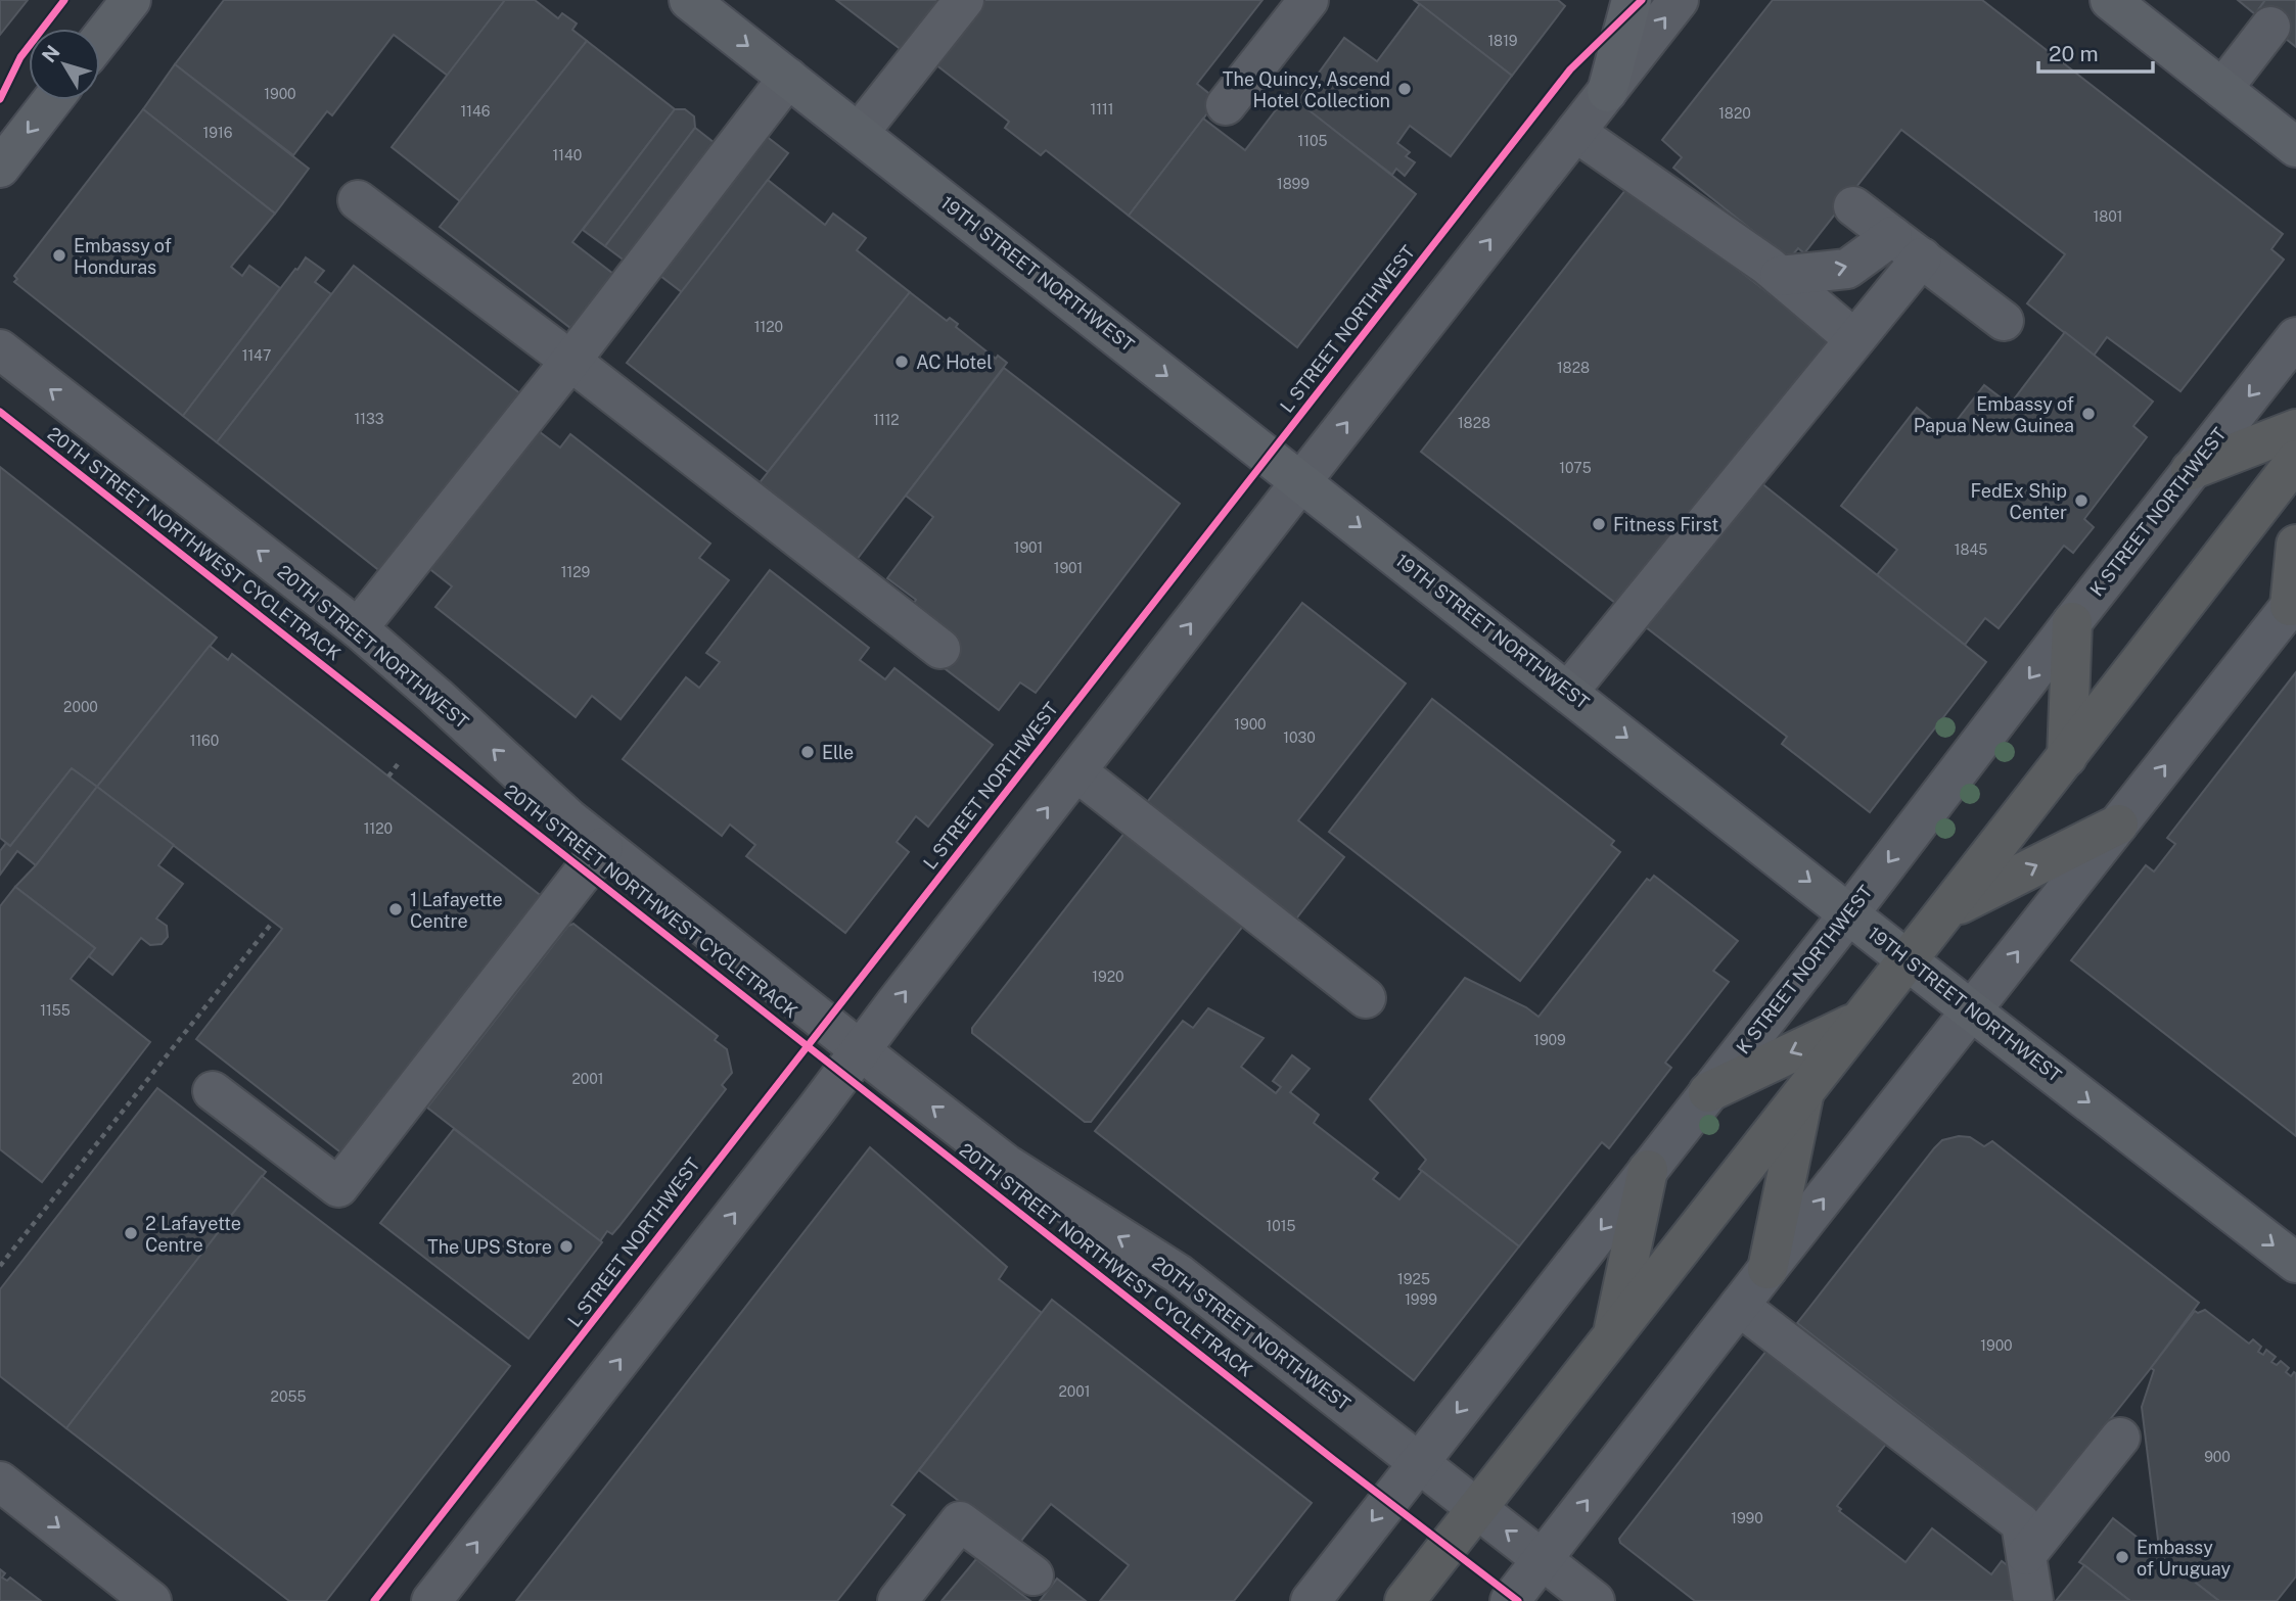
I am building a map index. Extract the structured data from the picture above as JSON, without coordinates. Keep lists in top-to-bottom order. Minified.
{"streets":{"main road":["19TH STREET NORTHWEST"],"street":["K STREET NORTHWEST","20TH STREET NORTHWEST"],"cycle path":["L STREET NORTHWEST","20TH STREET NORTHWEST CYCLETRACK"]},"crossings":[["19TH STREET NORTHWEST","K STREET NORTHWEST"],["K STREET NORTHWEST","20TH STREET NORTHWEST"]],"one_way":["19TH STREET NORTHWEST"],"places":["The Quincy, Ascend Hotel Collection","Embassy of Honduras","AC Hotel","Embassy of Papua New Guinea","FedEx Ship Center","Fitness First","Elle","1 Lafayette Centre","2 Lafayette Centre","The UPS Store","Embassy of Uruguay"],"house_numbers":["1819","1900","1111","1146","1820","1916","1105","1140","1899","1801","1120","1147","1828","1133","1112","1828","1075","1901","1845","1901","1129","2000","1900","1030","1160","1120","1920","1155","1909","2001","1015","1925","1999","1900","2001","2055","900","1990"],"scale_bar":"20 m","north":"top left"}
